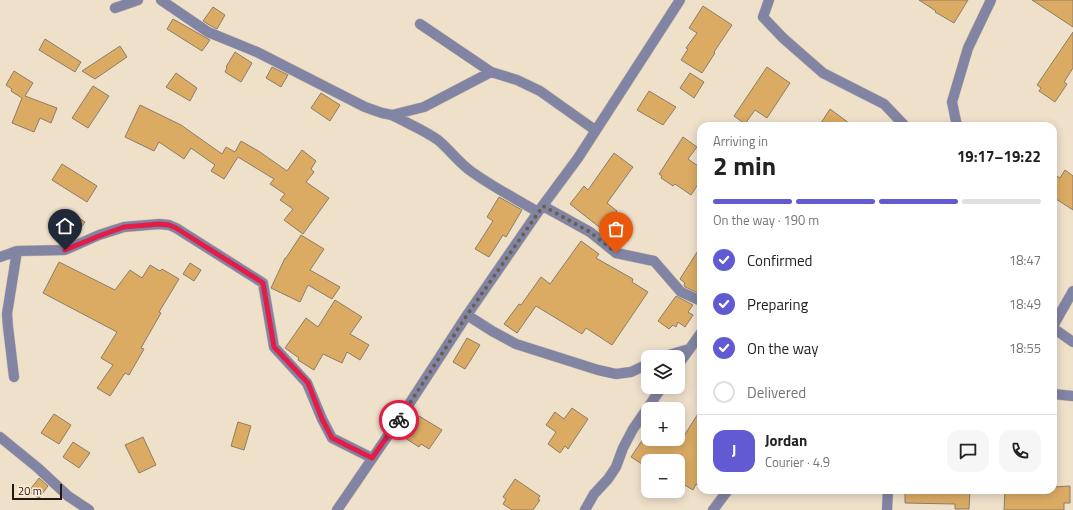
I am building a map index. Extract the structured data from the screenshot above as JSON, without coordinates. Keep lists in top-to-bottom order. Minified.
{"scale_bar":"20 m","page":{"heading":["2 min","Arriving in","19:17–19:22"],"panel":["Jordan","Courier · 4.9"],"bar":"On the way · 190 m","list":[["Confirmed","18:47"],["Preparing","18:49"],["On the way","18:55"],"Delivered"],"map_buttons":["+","−"],"round":"J","scale":"20 m"}}
